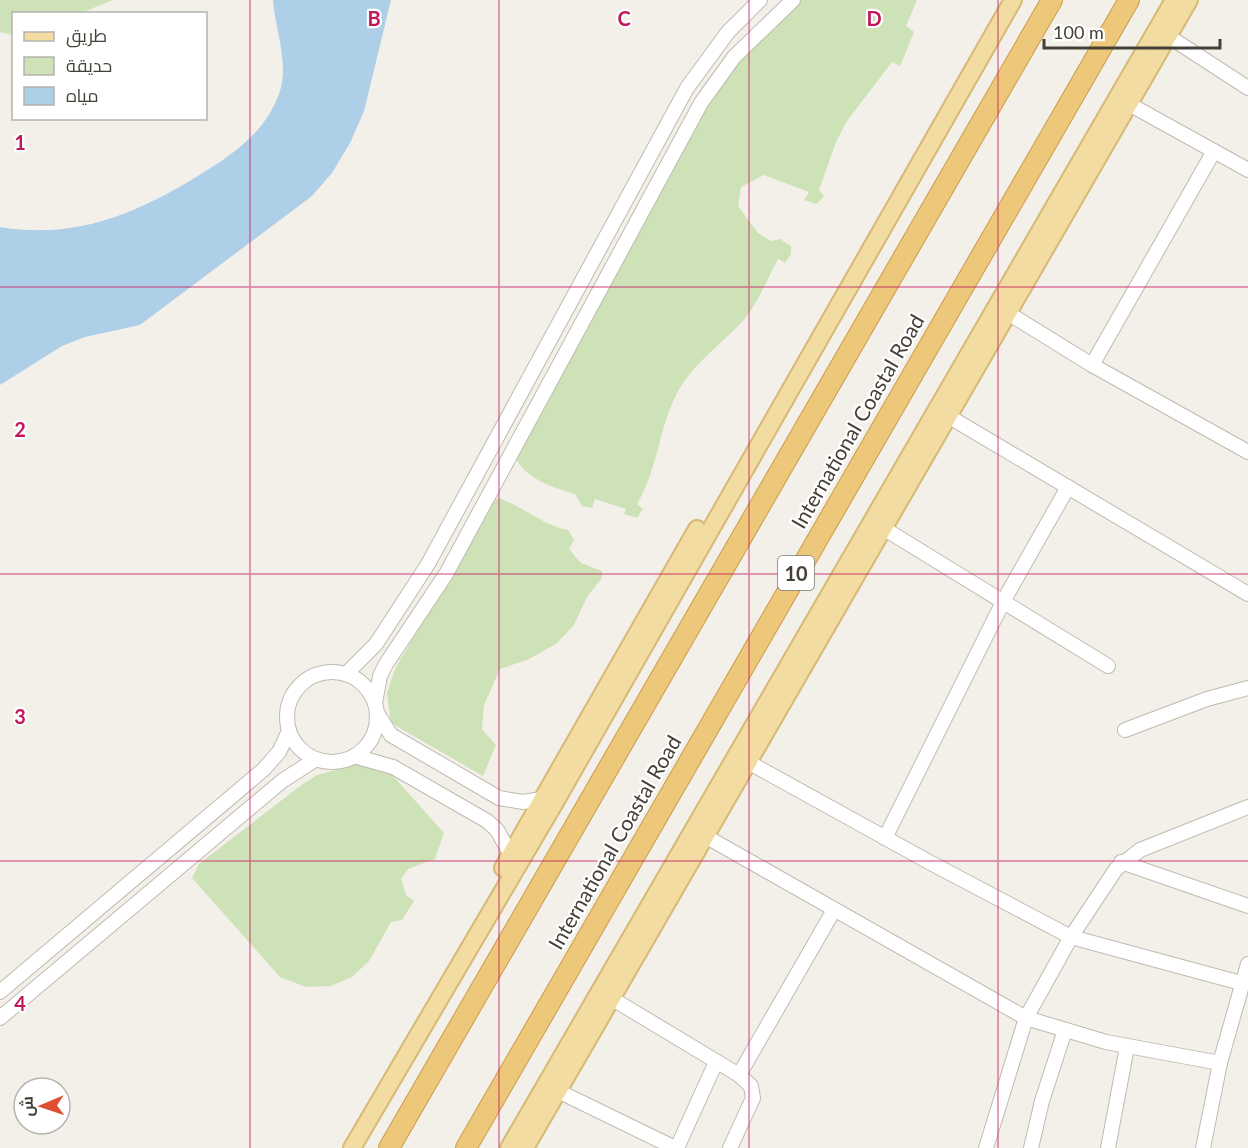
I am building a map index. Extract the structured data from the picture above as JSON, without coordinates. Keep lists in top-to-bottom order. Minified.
{"streets":{"highway":["International Coastal Road","10"]},"legend":["طريق","حديقة","مياه"],"scale_bar":"100 m","north":"left","grid":{"columns":["B","C","D"],"rows":["1","2","3","4"]}}
